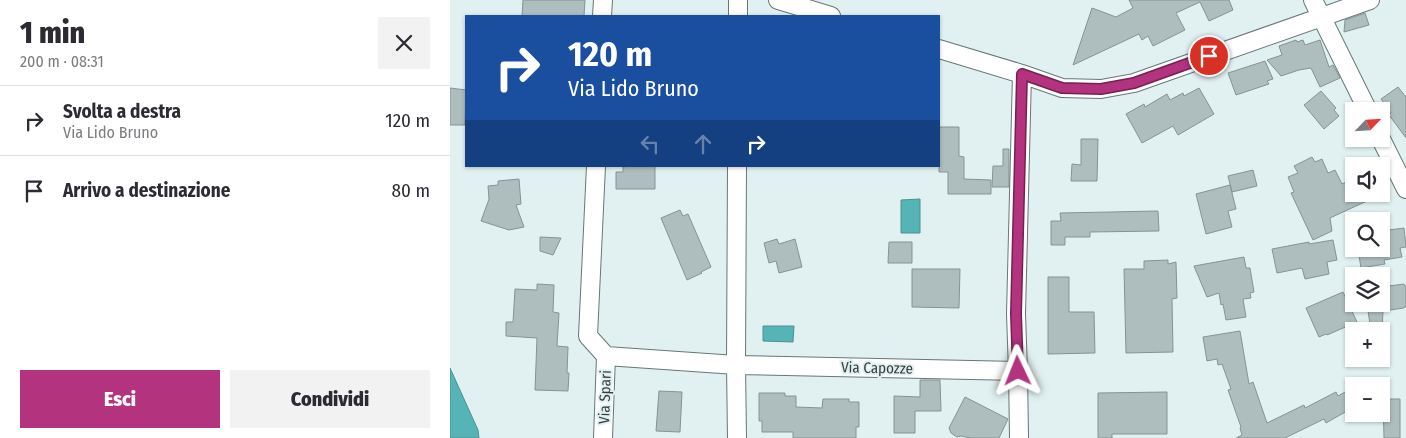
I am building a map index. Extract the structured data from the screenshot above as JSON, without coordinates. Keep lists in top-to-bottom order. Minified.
{"streets":{"street":["Via Capozze","Via Spari"]},"crossings":[["Via Capozze","Via Spari"]],"north":"top right","page":{"heading":["1 min","200 m · 08:31"],"turn":["120 m","Via Lido Bruno"],"list":[{"name":"Svolta a destra","note":"Via Lido Bruno","value":"120 m"},{"name":"Arrivo a destinazione","value":"80 m"}],"map_buttons":["+","−"],"buttons":["Esci","Condividi"]}}
